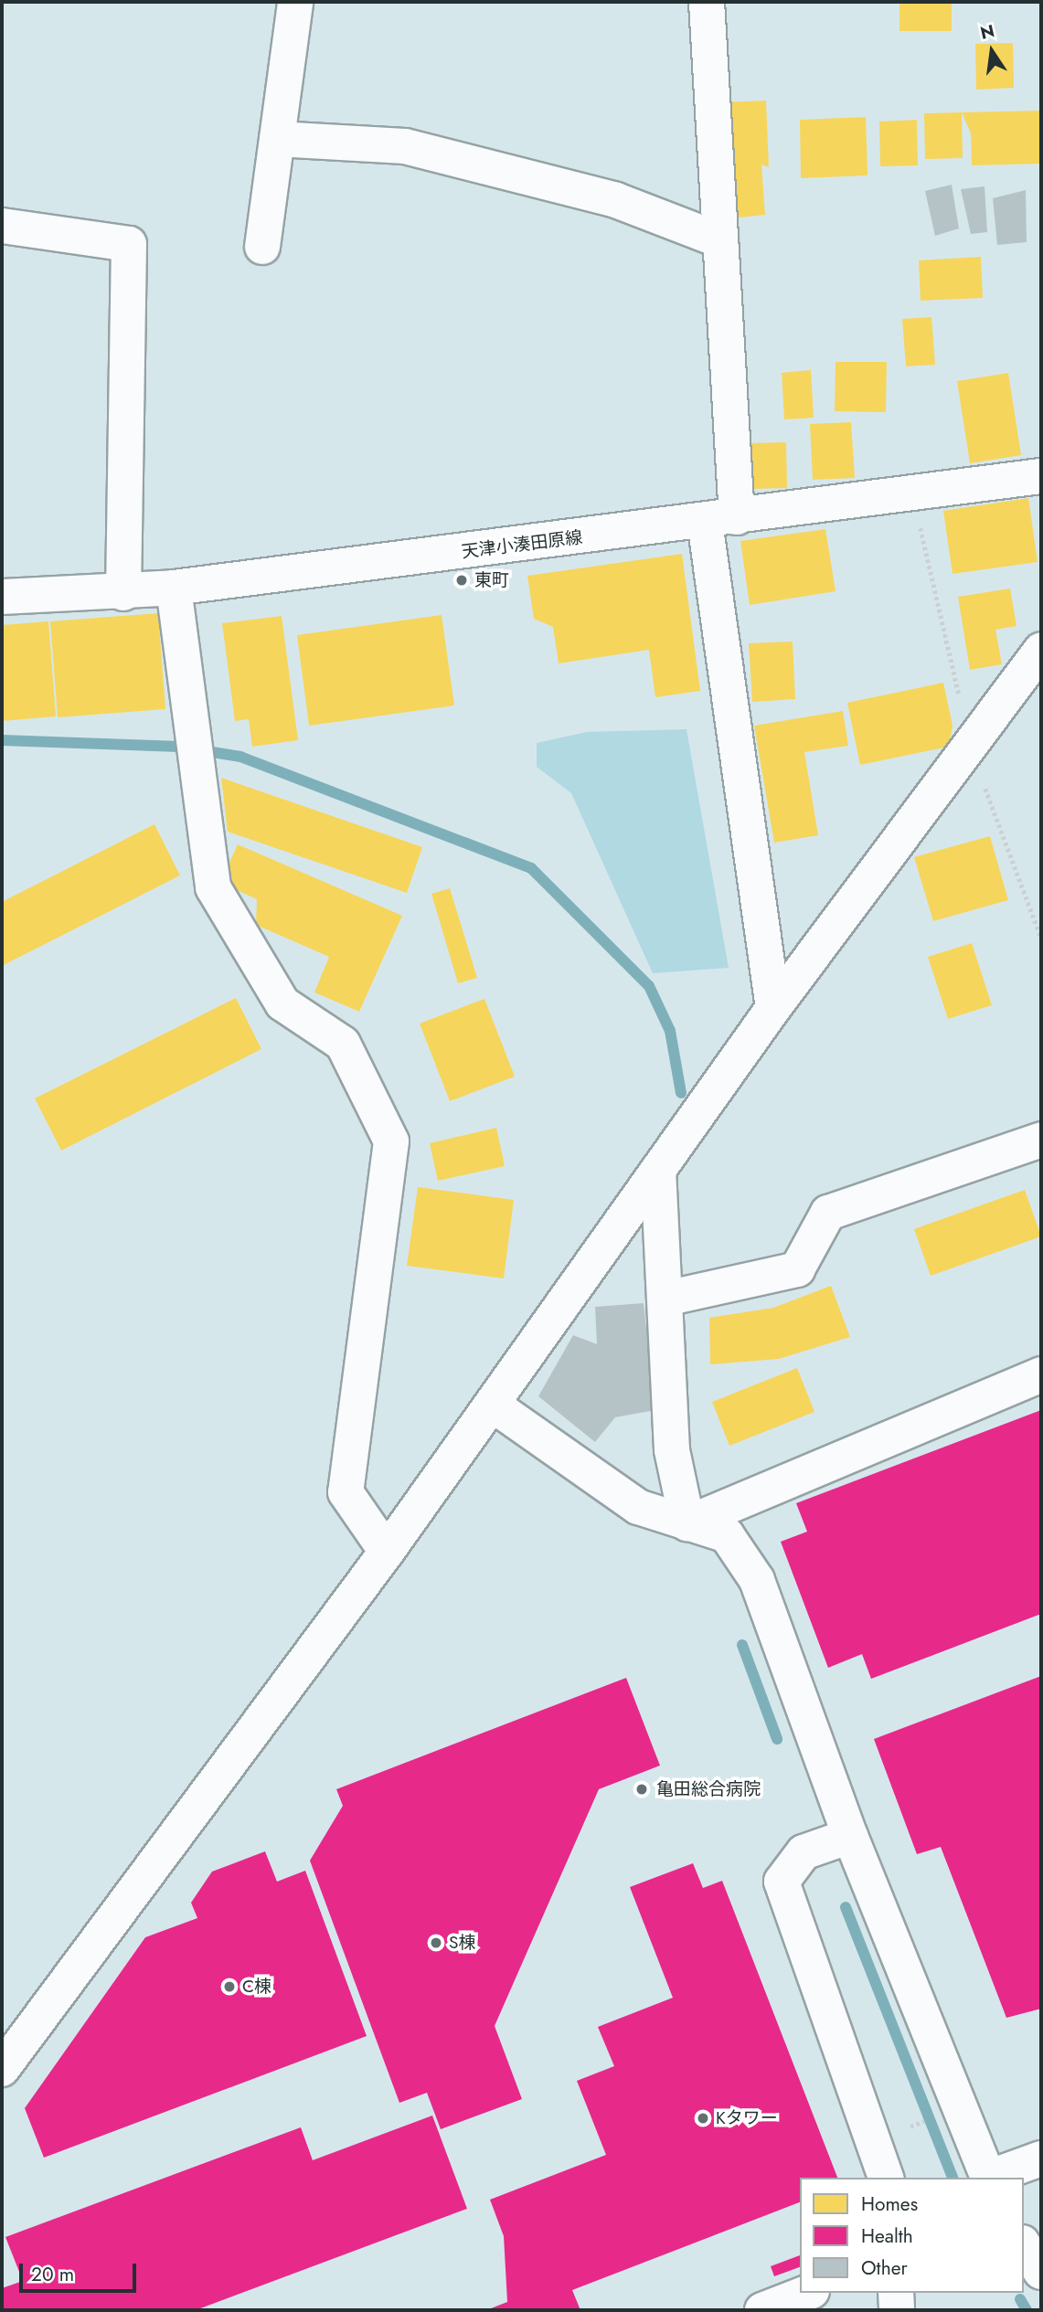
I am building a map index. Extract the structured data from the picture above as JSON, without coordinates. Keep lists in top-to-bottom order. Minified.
{"streets":{"street":["天津小湊田原線"]},"places":["東町","亀田総合病院","S棟","C棟","Kタワー"],"legend":["Homes","Health","Other"],"scale_bar":"20 m","north":"top"}
